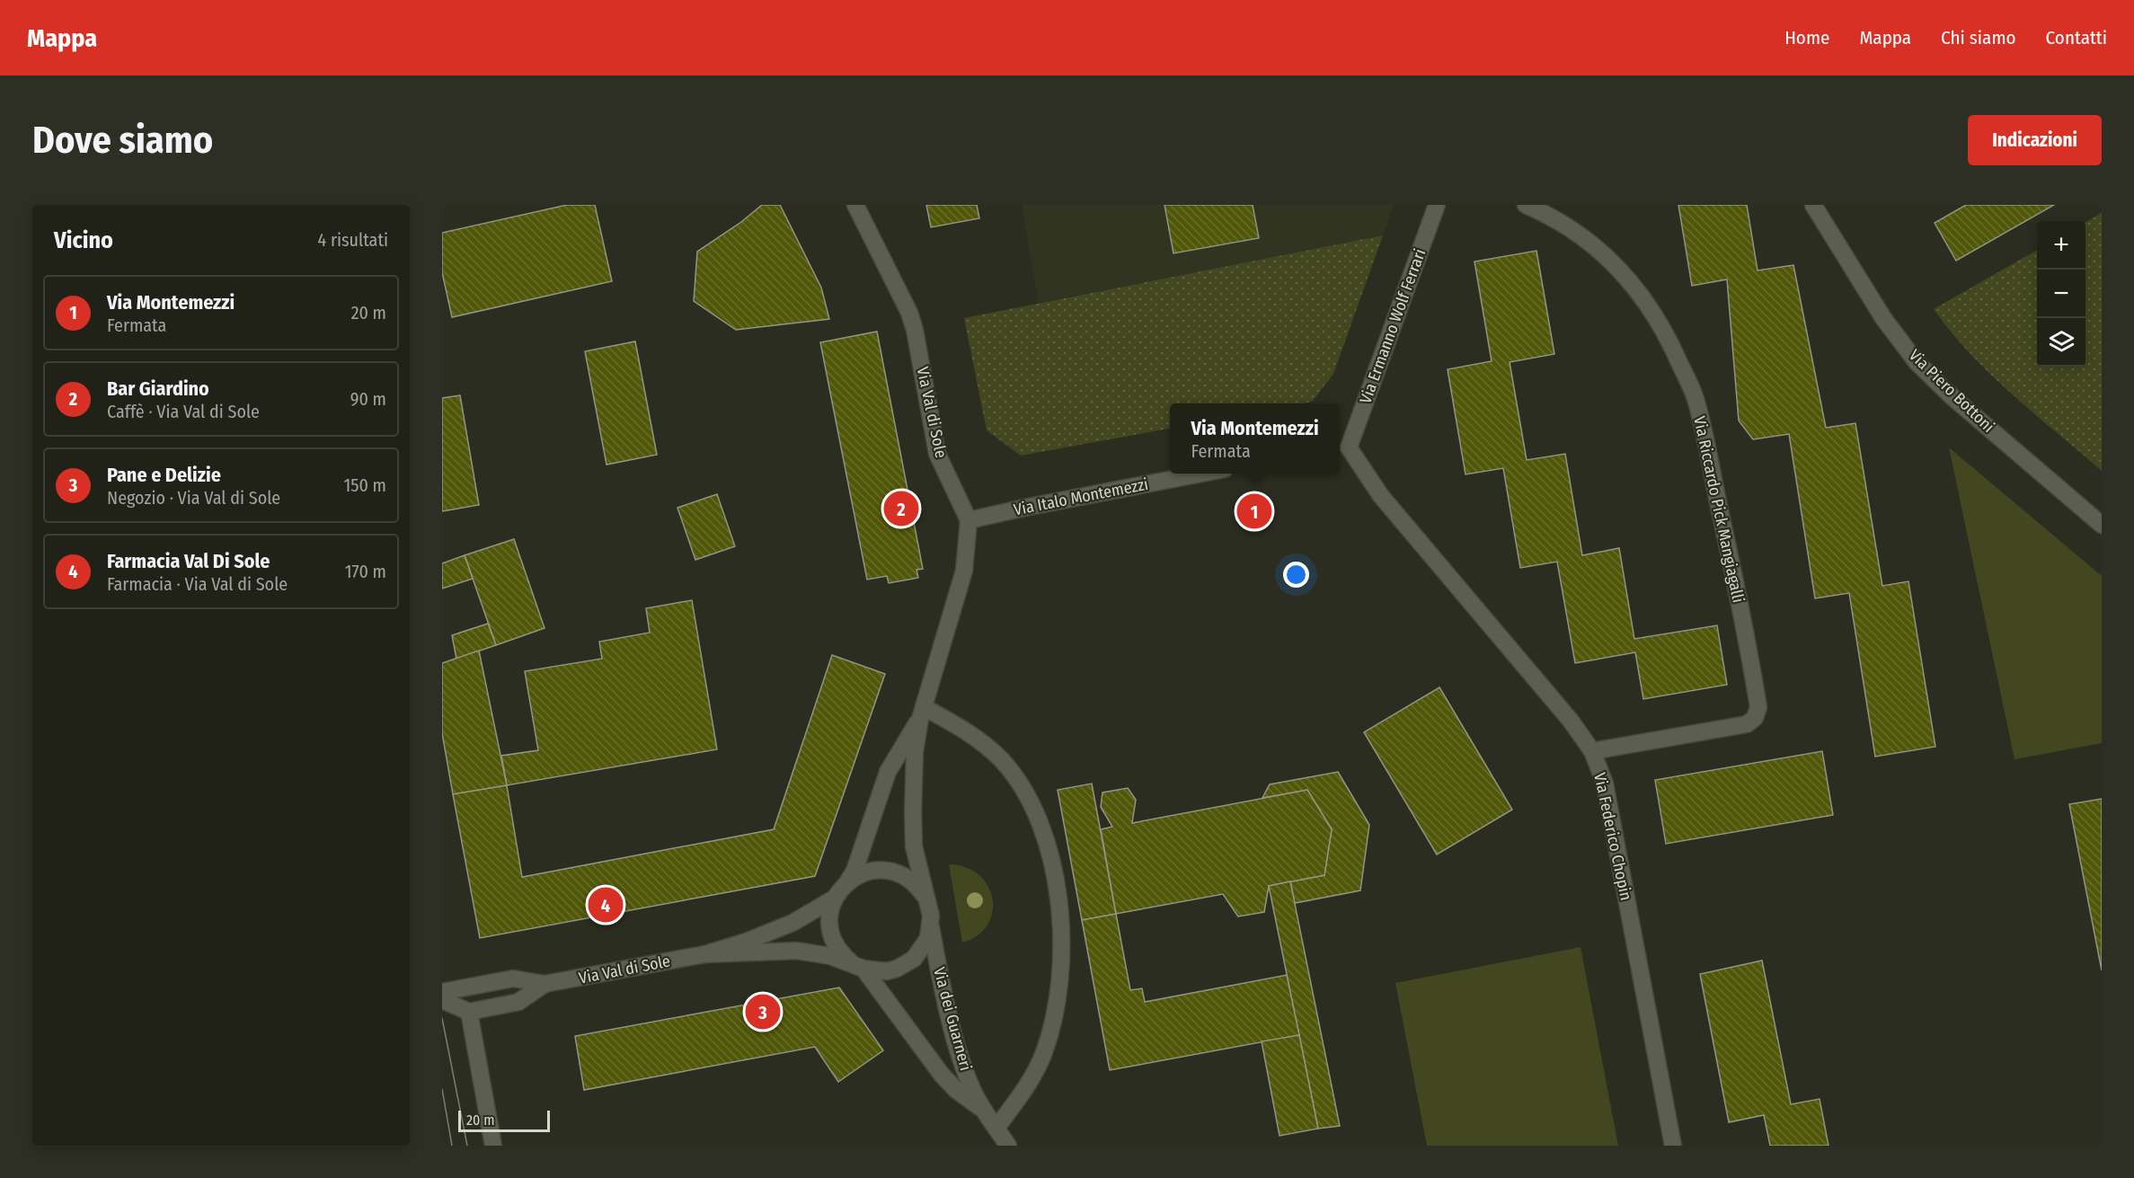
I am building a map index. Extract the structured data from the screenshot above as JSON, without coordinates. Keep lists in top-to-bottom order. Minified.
{"streets":{"street":["Via Ermanno Wolf Ferrari","Via Piero Bottoni","Via Val di Sole","Via Italo Montemezzi","Via Riccardo Pick Mangiagalli","Via Federico Chopin","Via dei Guarneri"]},"crossings":[["Via Ermanno Wolf Ferrari","Via Federico Chopin"],["Via Val di Sole","Via Italo Montemezzi"],["Via Val di Sole","Via dei Guarneri"],["Via Riccardo Pick Mangiagalli","Via Federico Chopin"]],"scale_bar":"20 m","page":{"header":"Mappa","nav":["Home","Mappa","Chi siamo","Contatti"],"buttons":"Indicazioni","title":"Dove siamo","heading":["Vicino","4 risultati"],"map_buttons":["+","−"],"list":[{"mark":"1","name":"Via Montemezzi","note":"Fermata","value":"20 m"},{"mark":"2","name":"Bar Giardino","note":"Caffè · Via Val di Sole","value":"90 m"},{"mark":"3","name":"Pane e Delizie","note":"Negozio · Via Val di Sole","value":"150 m"},{"mark":"4","name":"Farmacia Val Di Sole","note":"Farmacia · Via Val di Sole","value":"170 m"}],"popup":["Via Montemezzi","Fermata"],"pins":["2","1","4","3"],"scale":"20 m"}}
